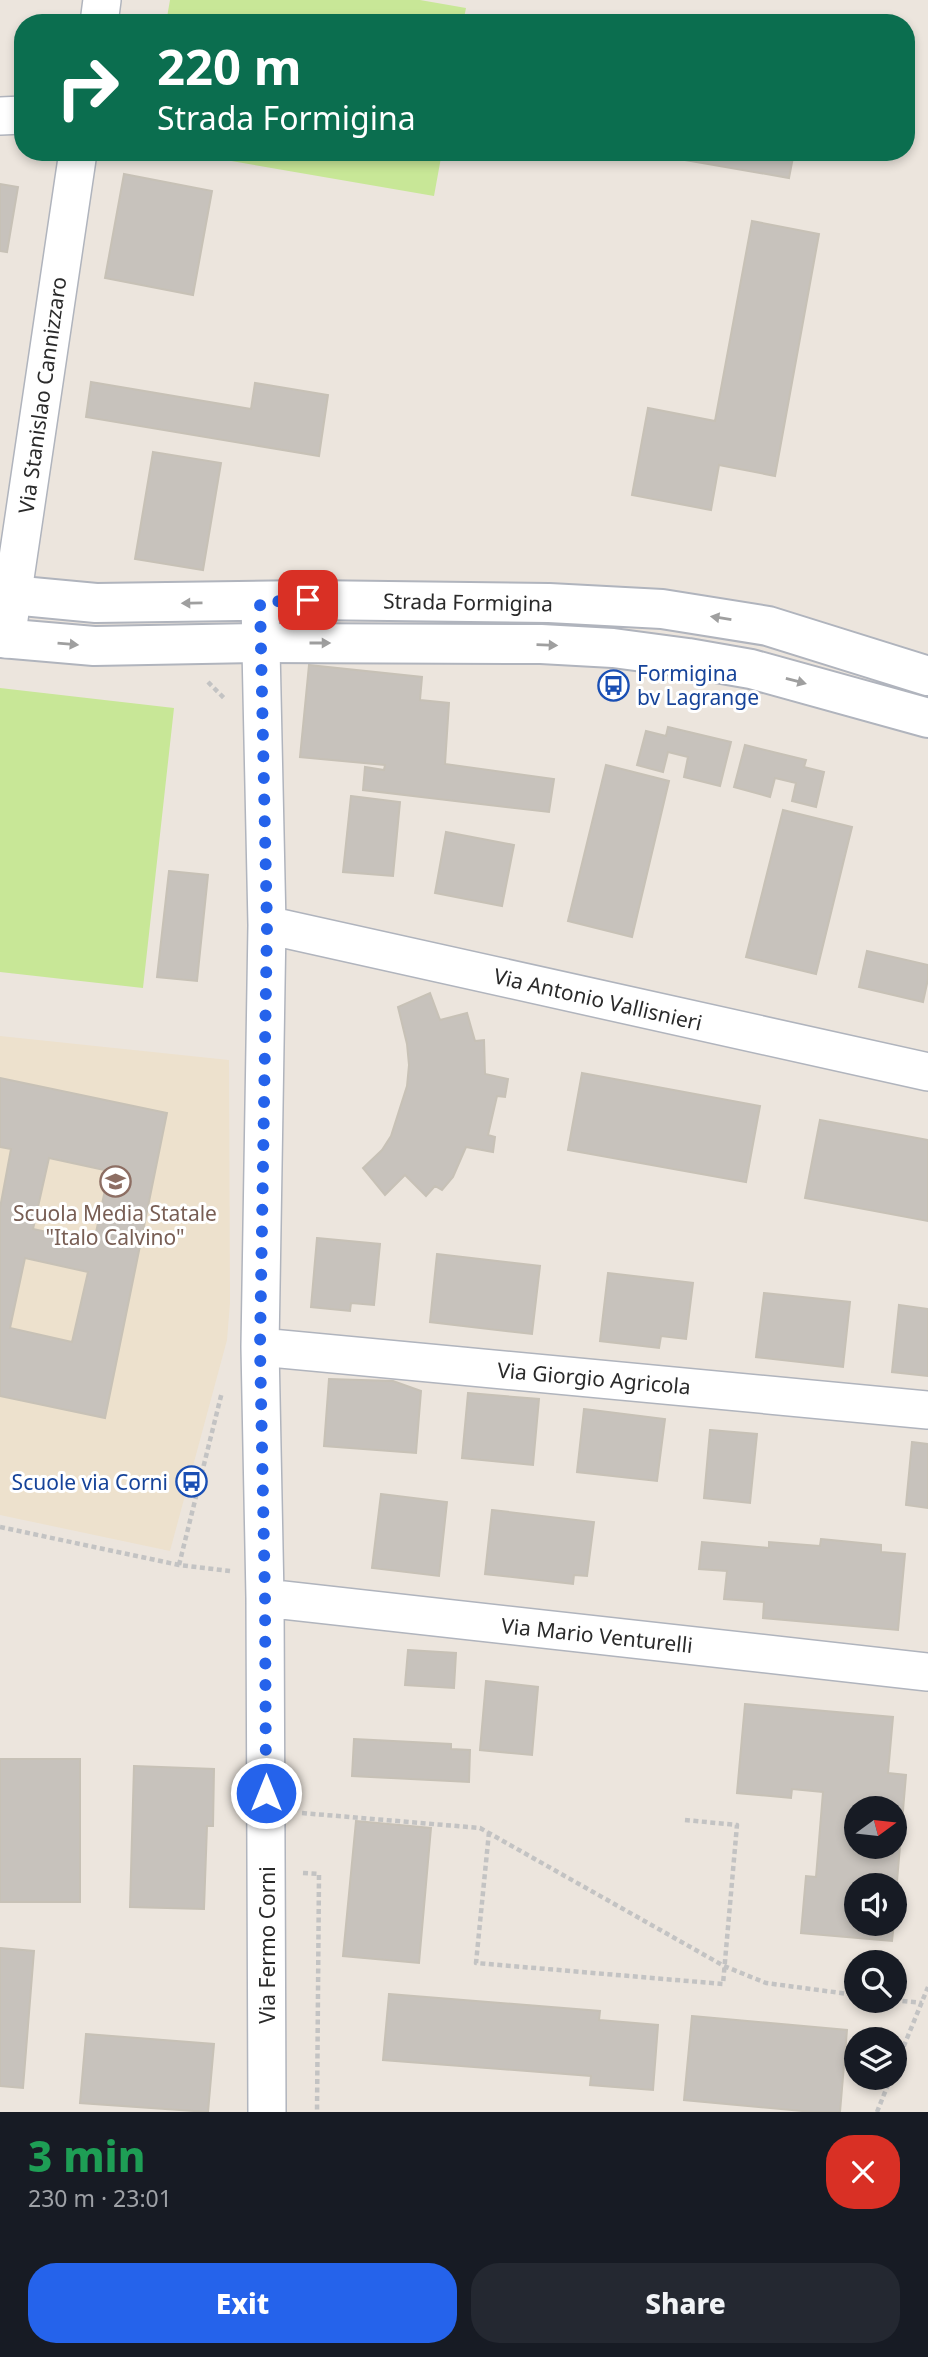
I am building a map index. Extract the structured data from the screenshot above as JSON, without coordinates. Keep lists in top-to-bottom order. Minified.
{"streets":{"street":["Via Stanislao Cannizzaro","Strada Formigina","Via Antonio Vallisnieri","Via Giorgio Agricola","Via Mario Venturelli","Via Fermo Corni"]},"crossings":[["Via Stanislao Cannizzaro","Strada Formigina"],["Strada Formigina","Via Fermo Corni"],["Via Antonio Vallisnieri","Via Fermo Corni"],["Via Giorgio Agricola","Via Fermo Corni"],["Via Mario Venturelli","Via Fermo Corni"]],"places":{"bus stop":["Formigina bv Lagrange","Scuole via Corni"],"school or university":["Scuola Media Statale \"Italo Calvino\""]},"north":"right","page":{"turn":["220 m","Strada Formigina"],"heading":["3 min","230 m · 23:01"],"buttons":["Exit","Share"]}}
